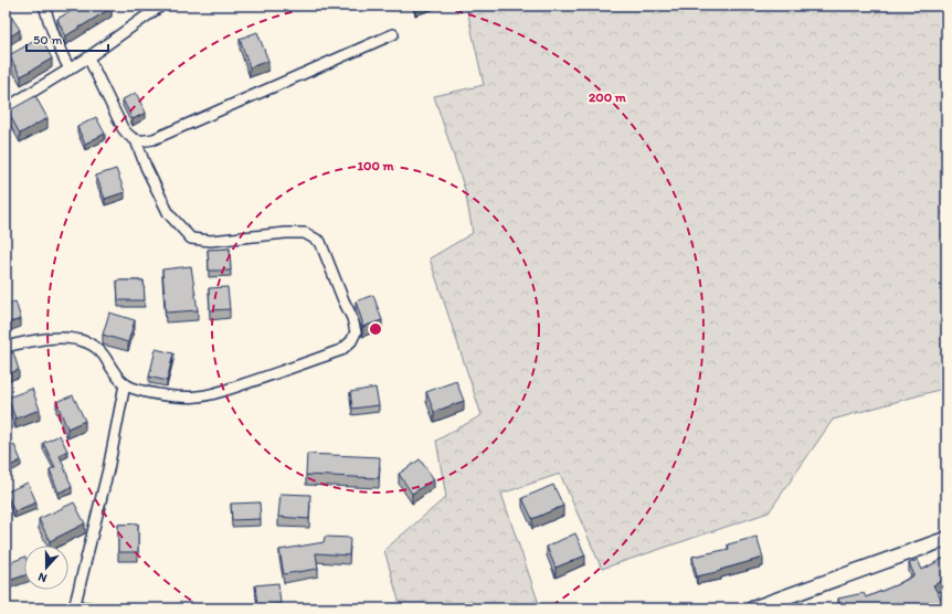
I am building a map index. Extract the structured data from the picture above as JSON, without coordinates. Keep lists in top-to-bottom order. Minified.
{"scale_bar":"50 m","north":"bottom","rings":["200 m","100 m"]}
